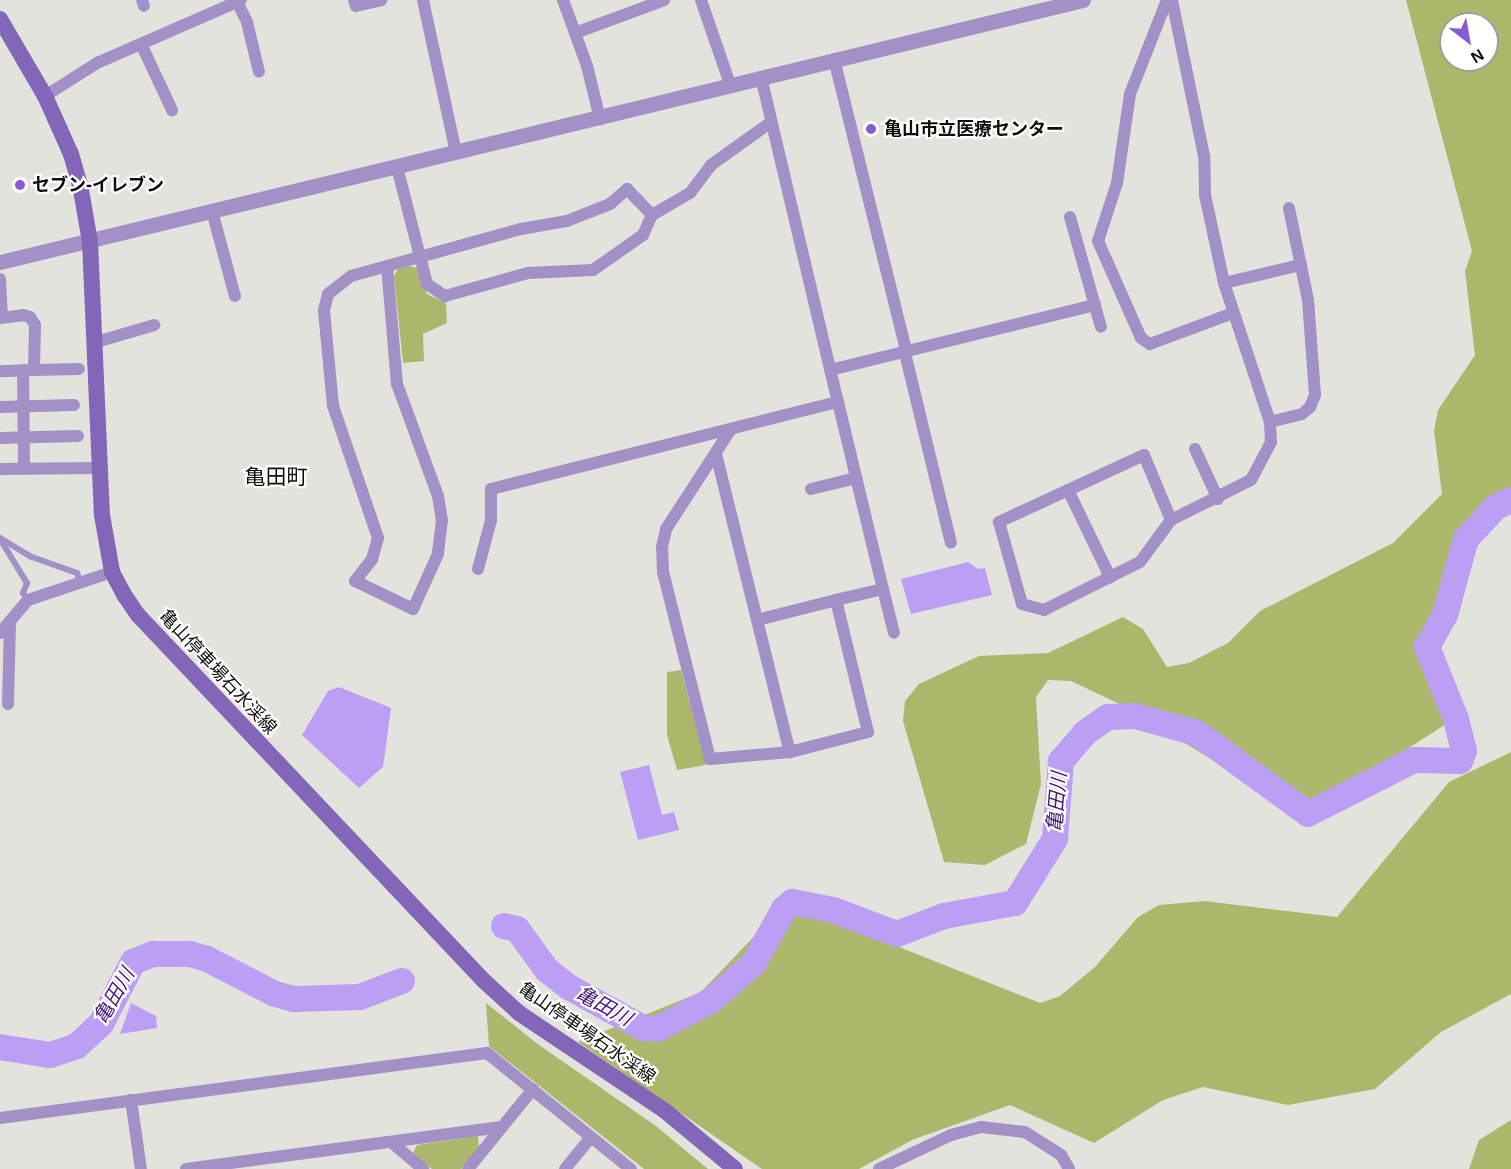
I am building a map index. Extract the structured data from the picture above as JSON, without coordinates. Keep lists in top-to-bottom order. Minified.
{"streets":{"main road":["亀山停車場石水渓線"]},"districts":["亀田町"],"water":["亀田川"],"places":["亀山市立医療センター","セブン-イレブン"],"north":"bottom right"}
